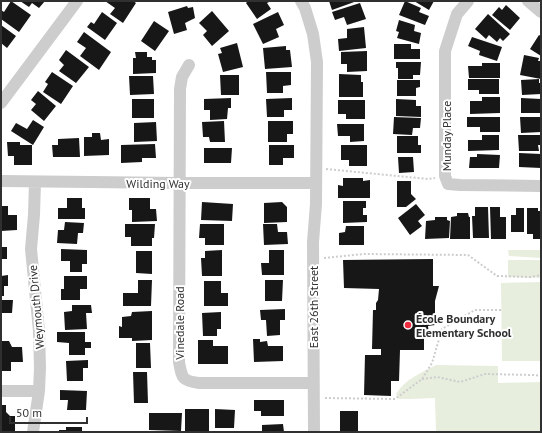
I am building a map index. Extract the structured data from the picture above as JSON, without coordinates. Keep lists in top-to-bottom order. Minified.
{"streets":{"street":["Munday Place","Wilding Way","Weymouth Drive","East 26th Street","Vinedale Road"]},"crossings":[["Wilding Way","Weymouth Drive"],["Wilding Way","East 26th Street"],["Wilding Way","Vinedale Road"],["East 26th Street","Vinedale Road"]],"places":["École Boundary Elementary School"],"scale_bar":"50 m"}
